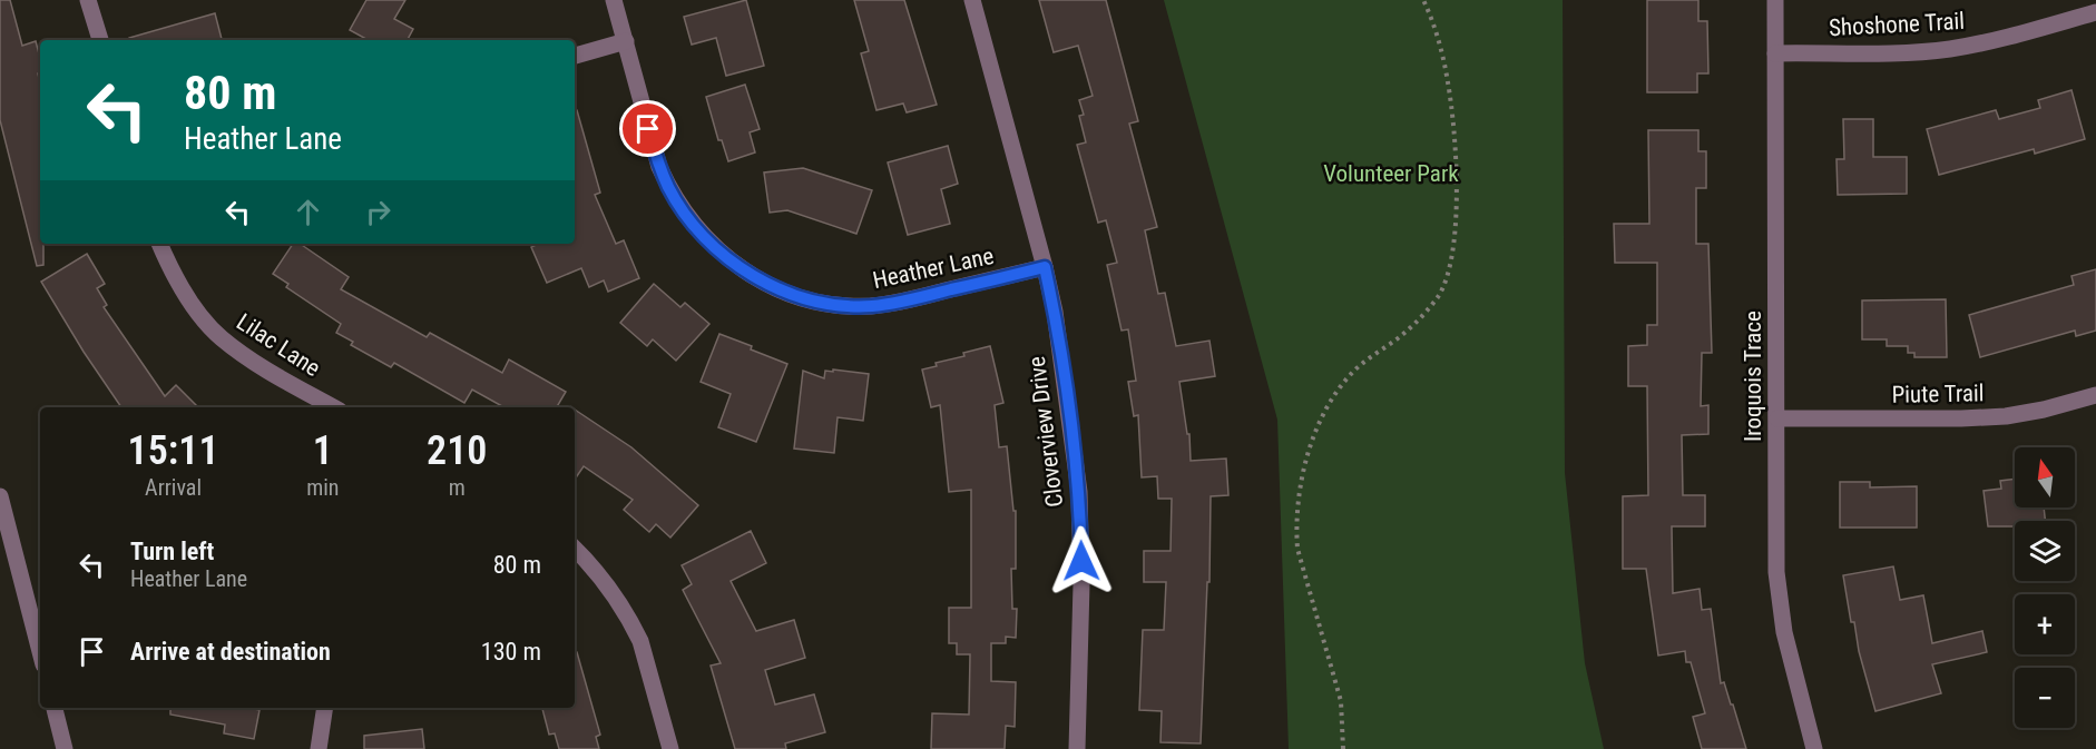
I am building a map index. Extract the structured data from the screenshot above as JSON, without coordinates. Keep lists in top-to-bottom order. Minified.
{"streets":{"street":["Shoshone Trail","Heather Lane","Lilac Lane","Iroquois Trace","Piute Trail","Cloverview Drive"]},"crossings":[["Shoshone Trail","Iroquois Trace"],["Heather Lane","Cloverview Drive"],["Iroquois Trace","Piute Trail"]],"parks":["Volunteer Park"],"north":"top","page":{"turn":["80 m","Heather Lane"],"eta":["15:11","Arrival","1","min","210","m"],"map_buttons":["+","−"],"list":[{"name":"Turn left","note":"Heather Lane","value":"80 m"},{"name":"Arrive at destination","value":"130 m"}]}}
